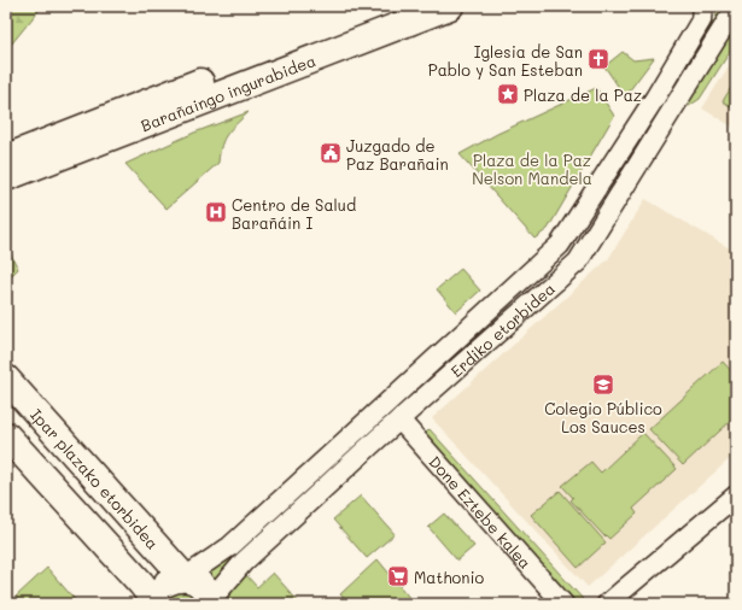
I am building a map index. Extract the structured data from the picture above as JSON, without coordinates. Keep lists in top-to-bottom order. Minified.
{"streets":{"main road":["Barañaingo ingurabidea","Ipar plazako etorbidea"],"street":["Erdiko etorbidea","Done Eztebe kalea"]},"crossings":[["Erdiko etorbidea","Ipar plazako etorbidea"],["Erdiko etorbidea","Done Eztebe kalea"]],"parks":["Plaza de la Paz Nelson Mandela"],"places":{"church":["Iglesia de San Pablo y San Esteban"],"place":["Plaza de la Paz"],"public building":["Juzgado de Paz Barañain"],"hospital":["Centro de Salud Barañáin I"],"school or university":["Colegio Público Los Sauces"],"supermarket":["Mathonio"]}}
